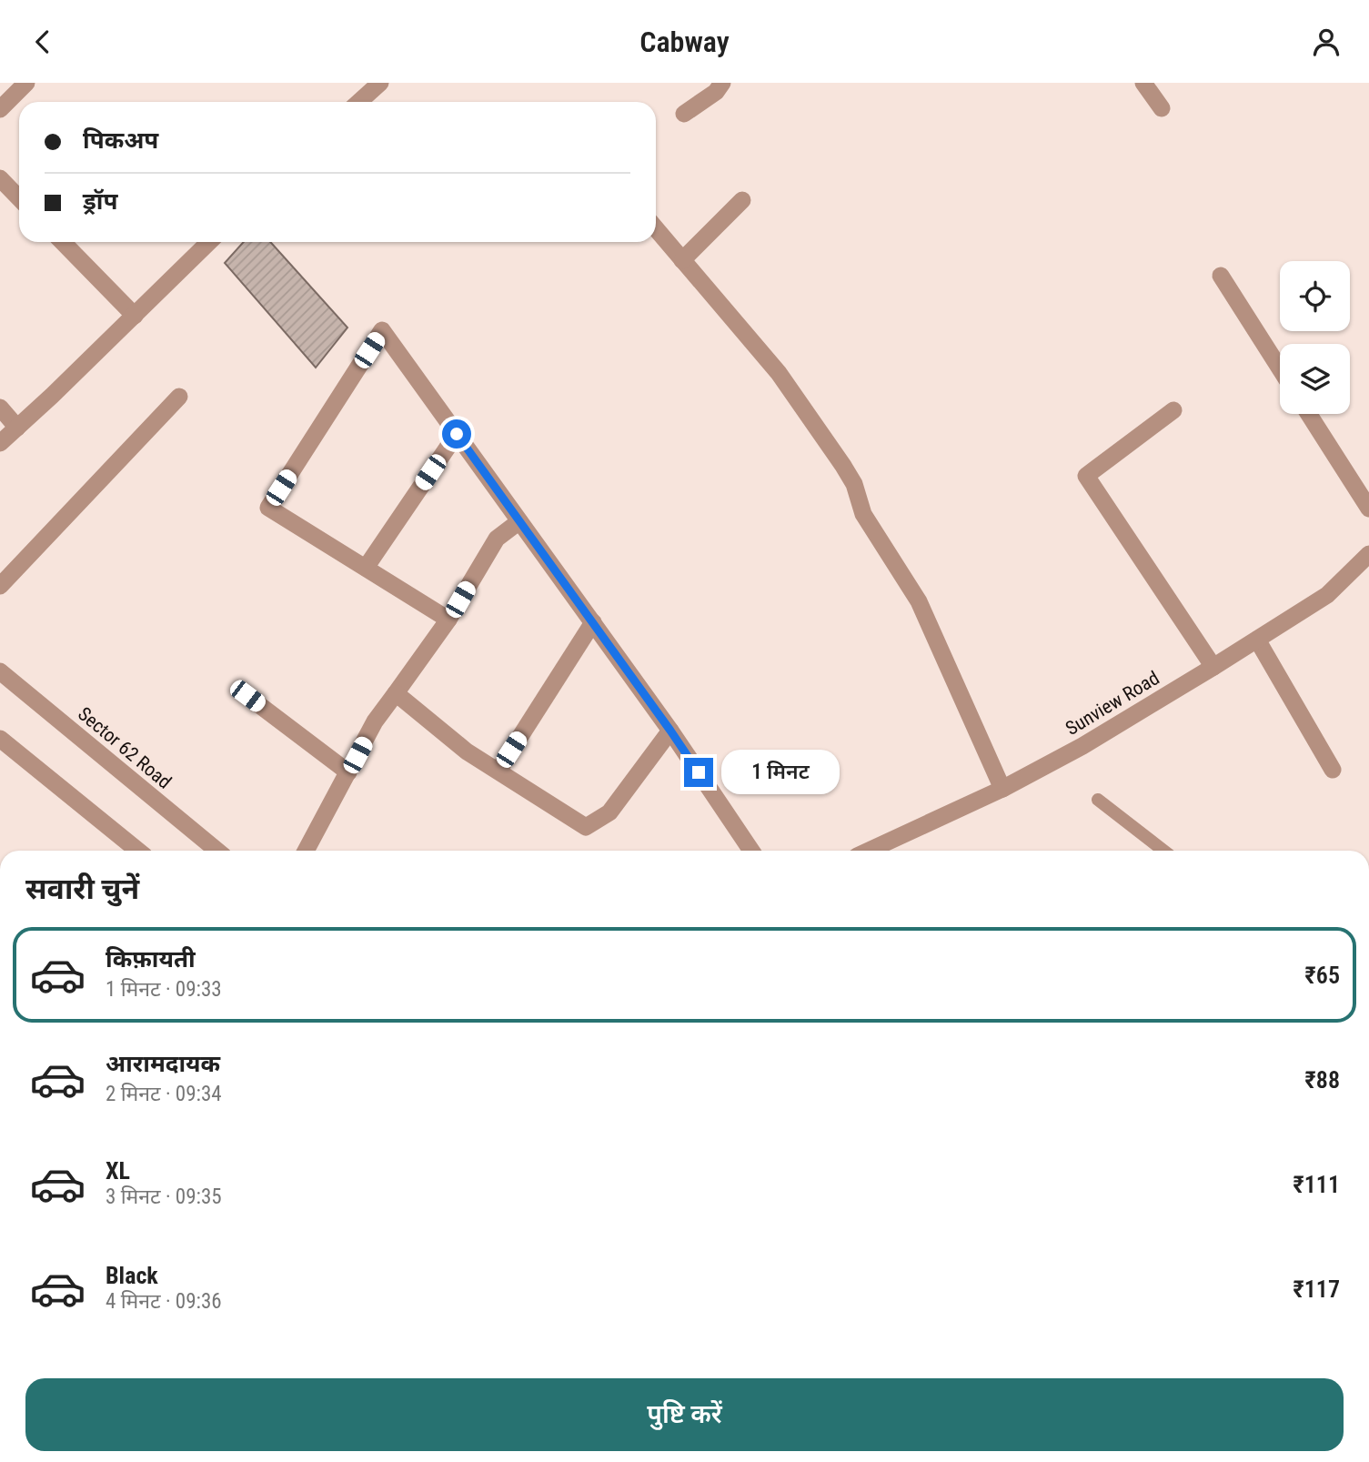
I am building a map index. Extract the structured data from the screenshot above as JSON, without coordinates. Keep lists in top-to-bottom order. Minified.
{"streets":{"street":["Sunview Road","Sector 62 Road"]},"page":{"header":"Cabway","banner":["पिकअप","ड्रॉप"],"bubble":"1 मिनट","heading":"सवारी चुनें","list":[{"name":"किफ़ायती","note":"1 मिनट · 09:33","value":"₹65"},{"name":"आरामदायक","note":"2 मिनट · 09:34","value":"₹88"},{"name":"XL","note":"3 मिनट · 09:35","value":"₹111"},{"name":"Black","note":"4 मिनट · 09:36","value":"₹117"}],"buttons":"पुष्टि करें"}}
